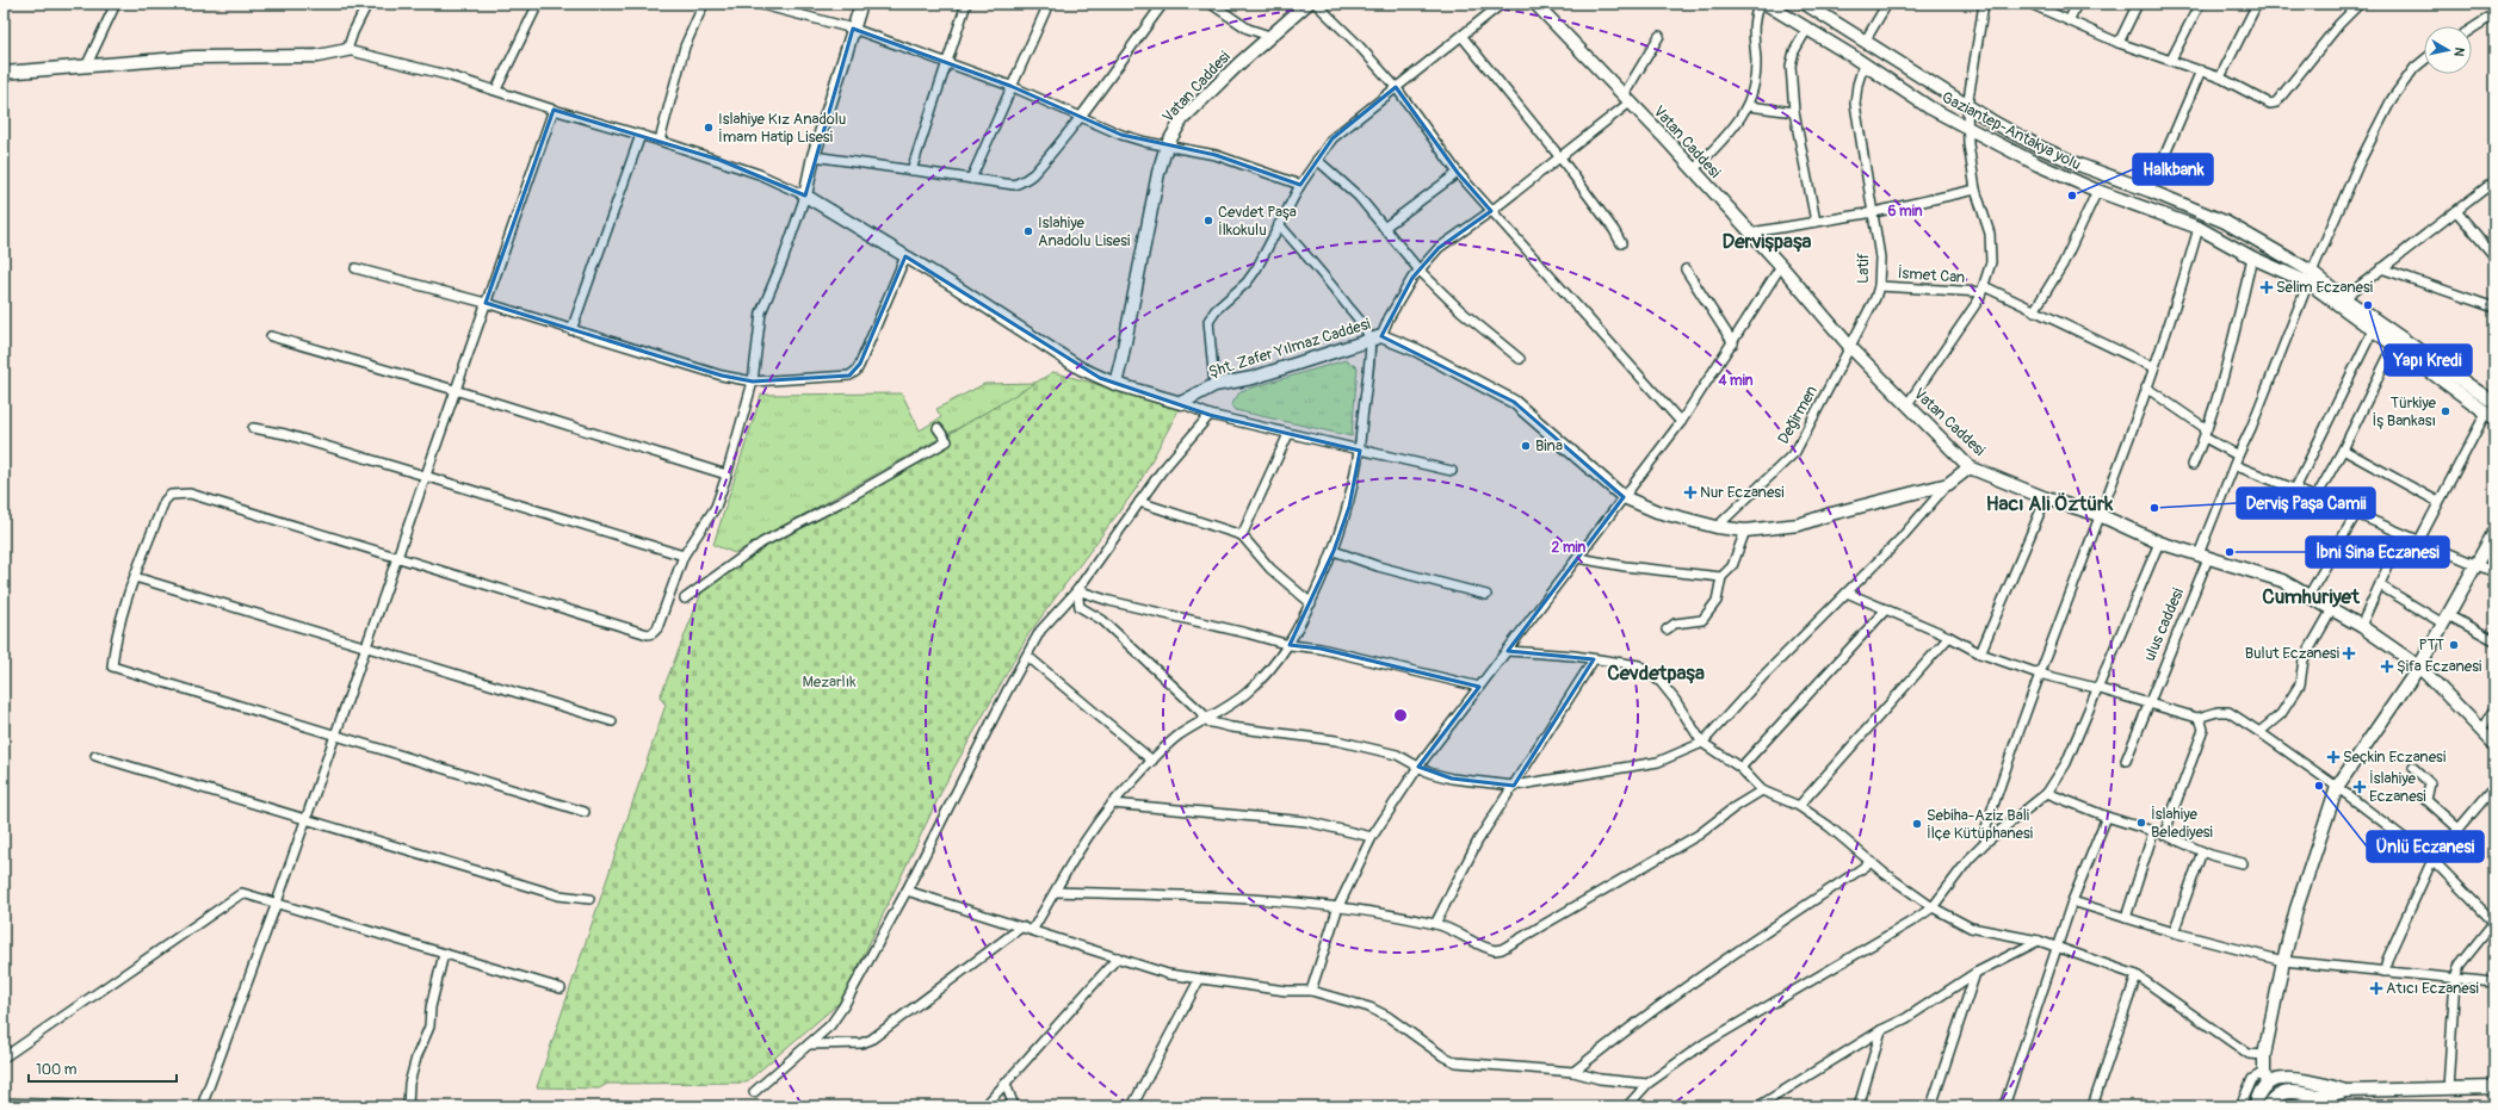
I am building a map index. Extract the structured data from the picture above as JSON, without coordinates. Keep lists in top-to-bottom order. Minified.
{"streets":{"street":["Vatan Caddesi","Gaziantep-Antakya yolu","Latif","İsmet Can","Şht. Zafer Yılmaz Caddesi","Değirmen","ulus caddesi"]},"crossings":[["Vatan Caddesi","Latif"],["Vatan Caddesi","Değirmen"],["Vatan Caddesi","ulus caddesi"],["Gaziantep-Antakya yolu","Latif"],["Gaziantep-Antakya yolu","ulus caddesi"],["Latif","İsmet Can"],["Latif","Değirmen"],["Şht. Zafer Yılmaz Caddesi","Değirmen"]],"districts":["Dervişpaşa","Hacı Ali Öztürk","Cumhuriyet","Cevdetpaşa"],"parks":["Mezarlık"],"places":{"other":["Islahiye Kız Anadolu İmam Hatip Lisesi","Halkbank","Cevdet Paşa İlkokulu","Islahiye Anadolu Lisesi","Yapı Kredi","Türkiye İş Bankası","Bina","Derviş Paşa Camii","İbni Sina Eczanesi","PTT","Ünlü Eczanesi","İslahiye Belediyesi","Sebiha-Aziz Bali İlçe Kütüphanesi"],"health":["Selim Eczanesi","Nur Eczanesi","Bulut Eczanesi","Şifa Eczanesi","Seçkin Eczanesi","İslahiye Eczanesi","Atıcı Eczanesi"]},"scale_bar":"100 m","north":"right","rings":["6 min","4 min","2 min"]}
